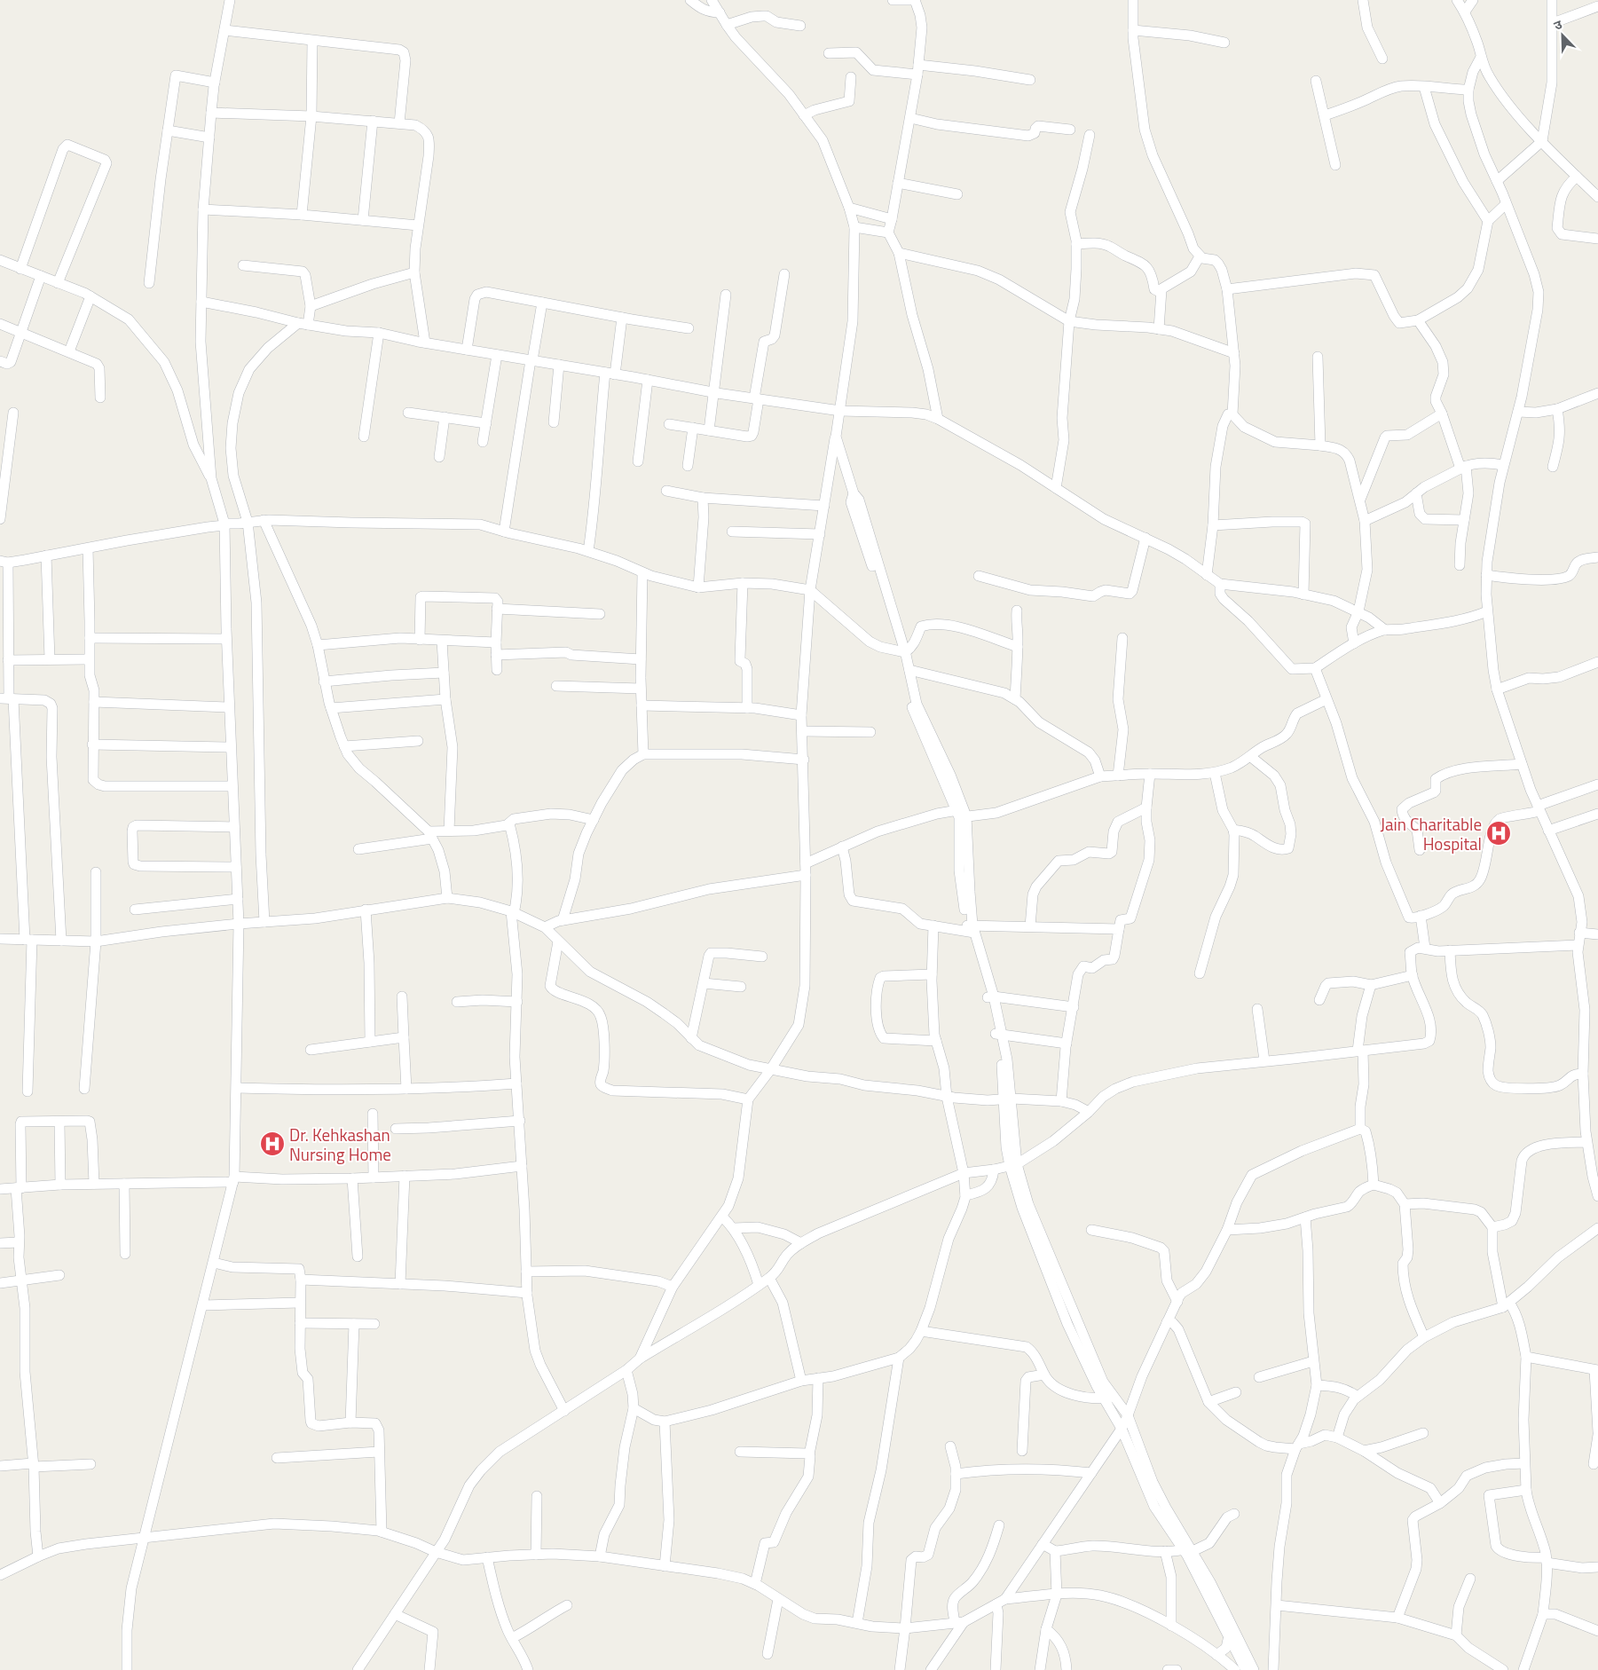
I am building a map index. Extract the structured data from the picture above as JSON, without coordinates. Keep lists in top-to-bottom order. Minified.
{"places":{"hospital":["Jain Charitable Hospital","Dr. Kehkashan Nursing Home"]},"north":"top left"}
